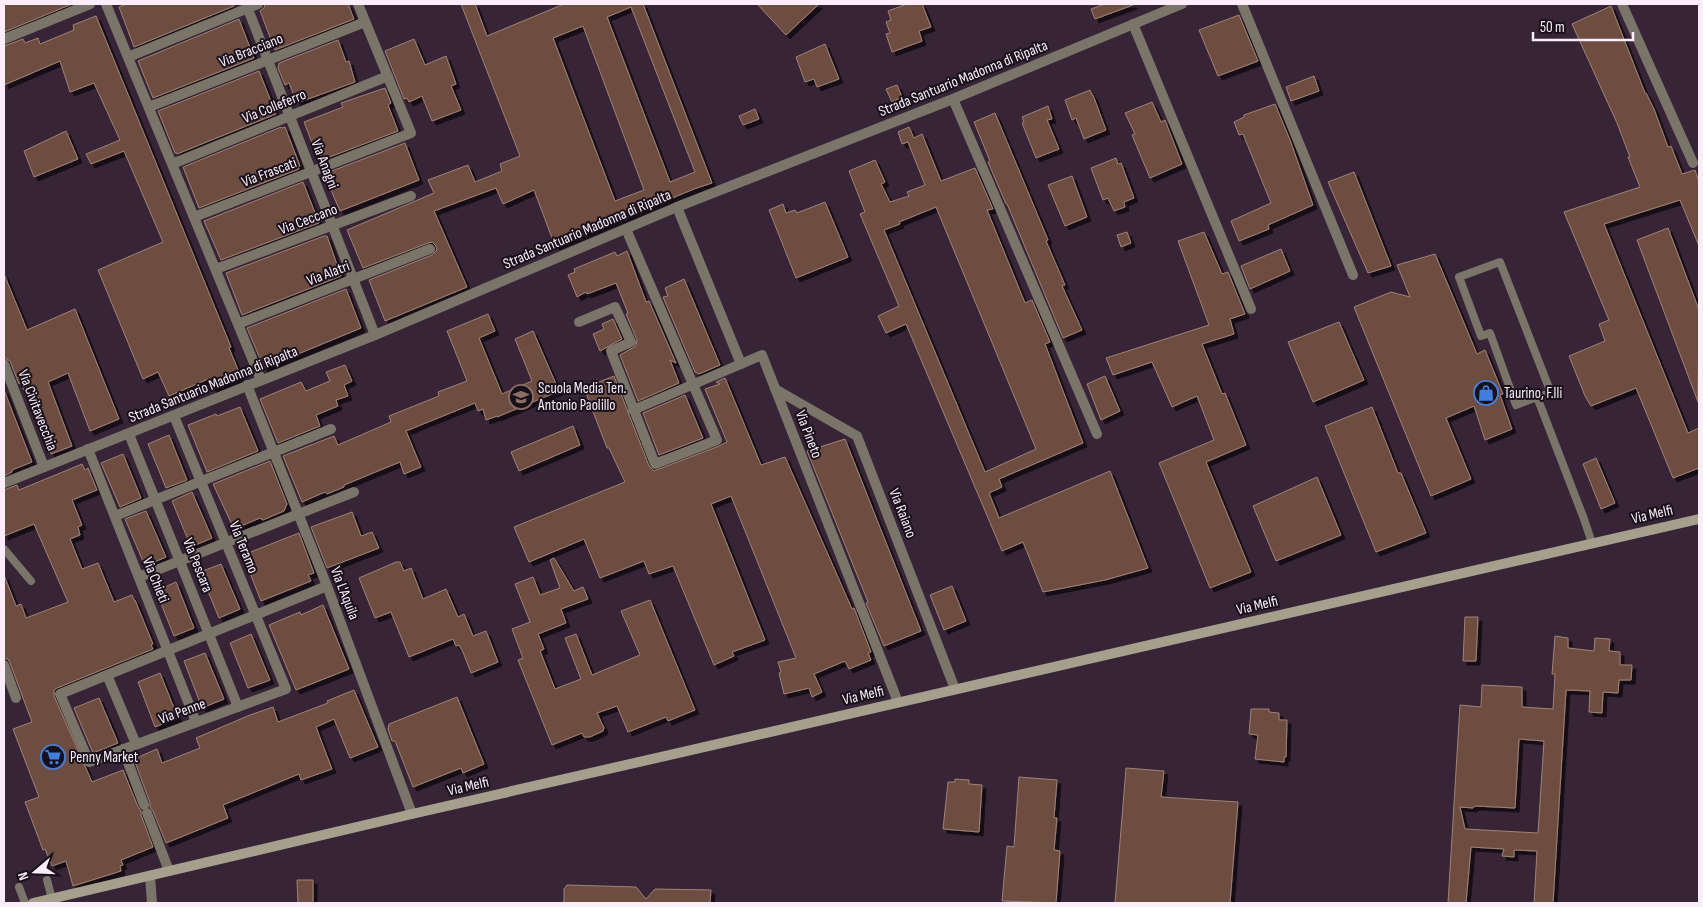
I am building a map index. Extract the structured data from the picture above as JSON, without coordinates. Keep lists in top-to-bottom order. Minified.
{"streets":{"main road":["Via Melfi"],"street":["Via Bracciano","Strada Santuario Madonna di Ripalta","Via Colleferro","Via Anagni","Via Frascati","Via Ceccano","Via Alatri","Via Civitavecchia","Via Pineto","Via Raiano","Via Teramo","Via Pescara","Via Chieti","Via L'Aquila","Via Penne"]},"crossings":[["Via Bracciano","Via Anagni"],["Strada Santuario Madonna di Ripalta","Via Anagni"],["Strada Santuario Madonna di Ripalta","Via Civitavecchia"],["Strada Santuario Madonna di Ripalta","Via Teramo"],["Strada Santuario Madonna di Ripalta","Via Pescara"],["Strada Santuario Madonna di Ripalta","Via Chieti"],["Strada Santuario Madonna di Ripalta","Via L'Aquila"],["Via Colleferro","Via Anagni"],["Via Colleferro","Via Frascati"],["Via Anagni","Via Frascati"],["Via Anagni","Via Ceccano"],["Via Anagni","Via Alatri"],["Via Pineto","Via Raiano"],["Via Pineto","Via Melfi"],["Via Raiano","Via Melfi"],["Via Melfi","Via L'Aquila"],["Via Teramo","Via Penne"],["Via Pescara","Via Penne"],["Via Chieti","Via Penne"]],"places":{"shop":["Taurino, F.lli"],"school or university":["Scuola Media Ten. Antonio Paolillo"],"supermarket":["Penny Market"]},"scale_bar":"50 m","north":"left"}
